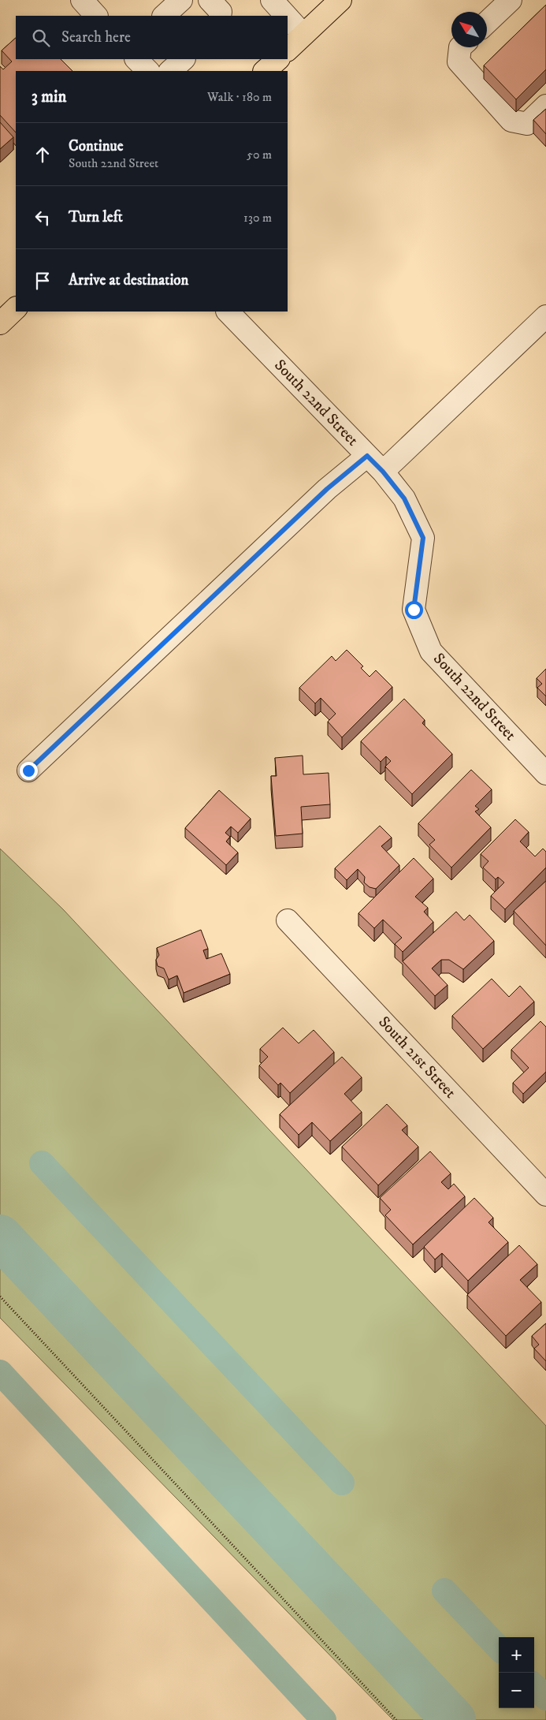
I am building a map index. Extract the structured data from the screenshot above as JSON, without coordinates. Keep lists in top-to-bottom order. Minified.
{"streets":{"street":["South 22nd Street","South 21st Street"]},"north":"top left","page":{"search":"Search here","heading":["3 min","Walk · 180 m"],"list":[["Continue","South 22nd Street","50 m"],["Turn left","130 m"],"Arrive at destination"],"map_buttons":["+","−"]}}
